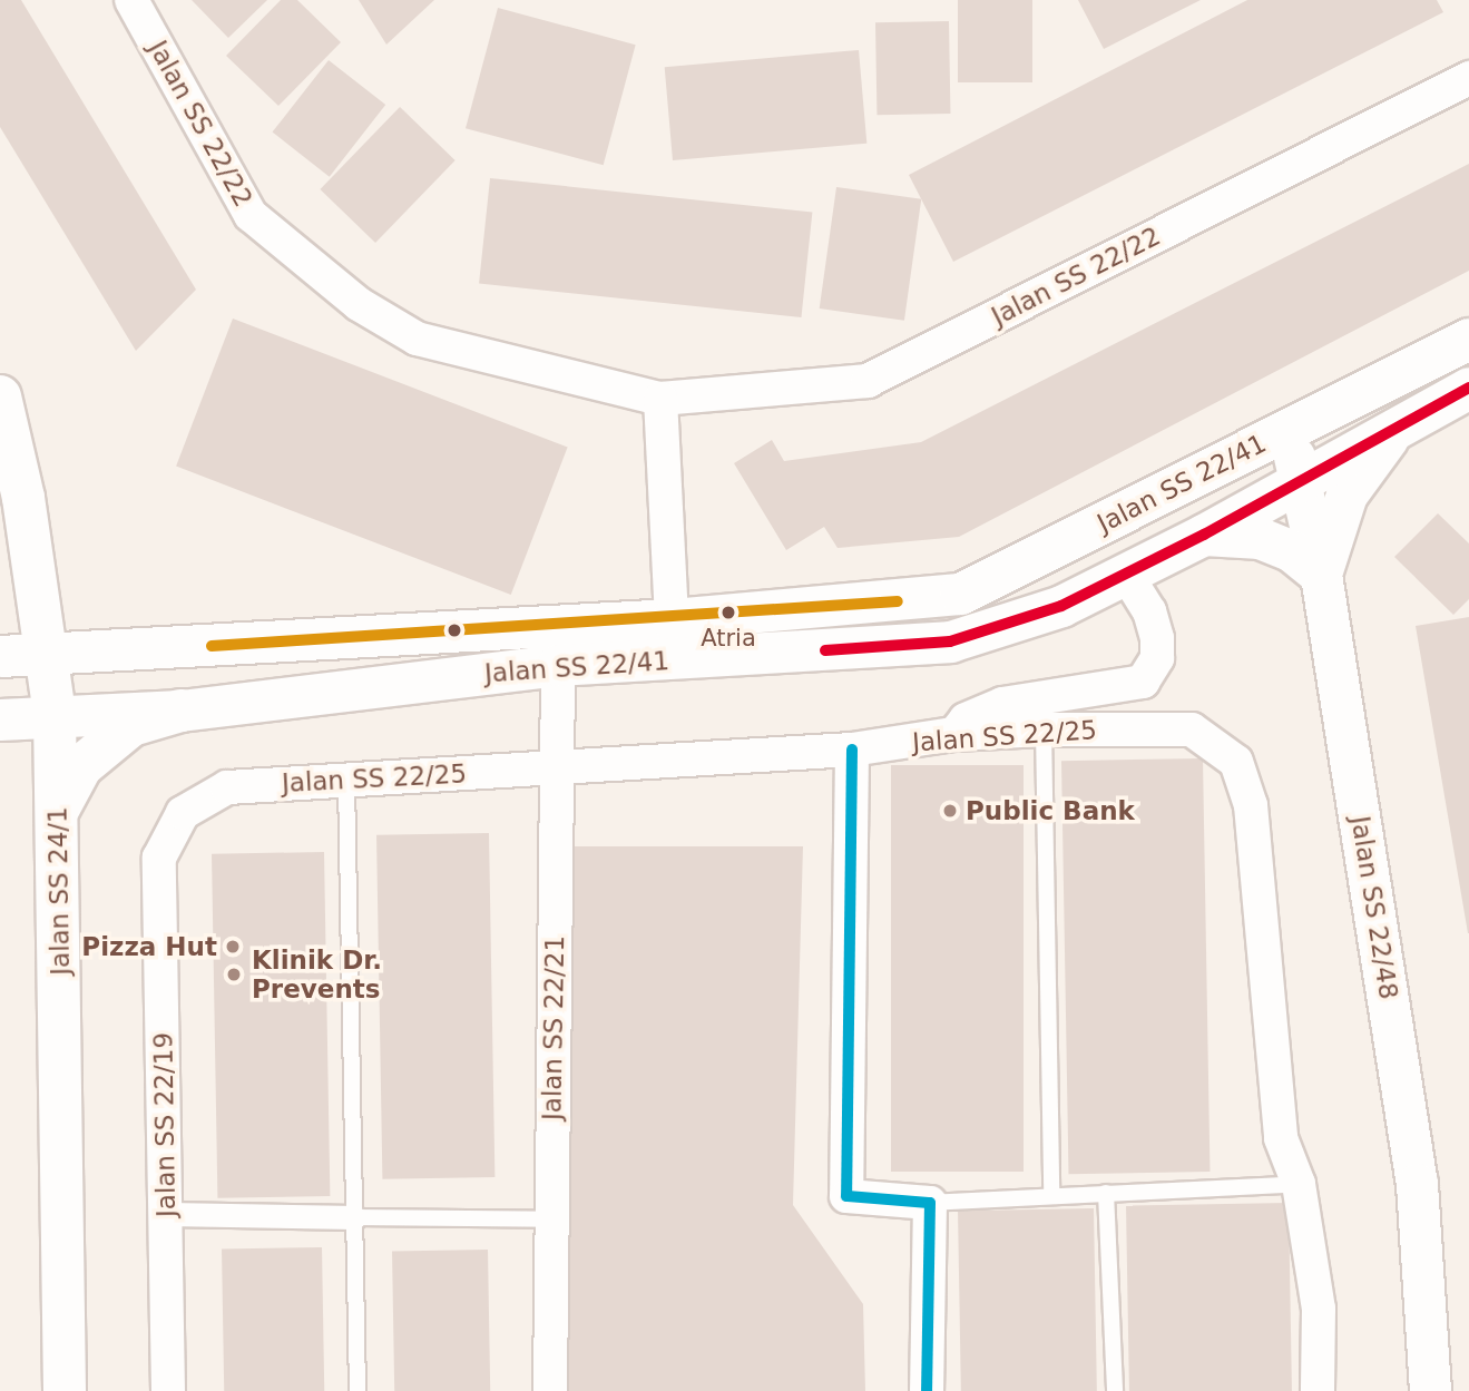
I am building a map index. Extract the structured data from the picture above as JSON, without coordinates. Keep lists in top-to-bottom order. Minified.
{"streets":{"main road":["Jalan SS 24/1"],"street":["Jalan SS 22/22","Jalan SS 22/41","Jalan SS 22/25","Jalan SS 22/48","Jalan SS 22/21","Jalan SS 22/19"]},"crossings":[["Jalan SS 22/41","Jalan SS 24/1"],["Jalan SS 22/41","Jalan SS 22/48"],["Jalan SS 22/41","Jalan SS 22/21"],["Jalan SS 22/25","Jalan SS 22/21"],["Jalan SS 22/25","Jalan SS 22/19"]],"places":["Atria","Public Bank","Pizza Hut","Klinik Dr. Prevents"]}
